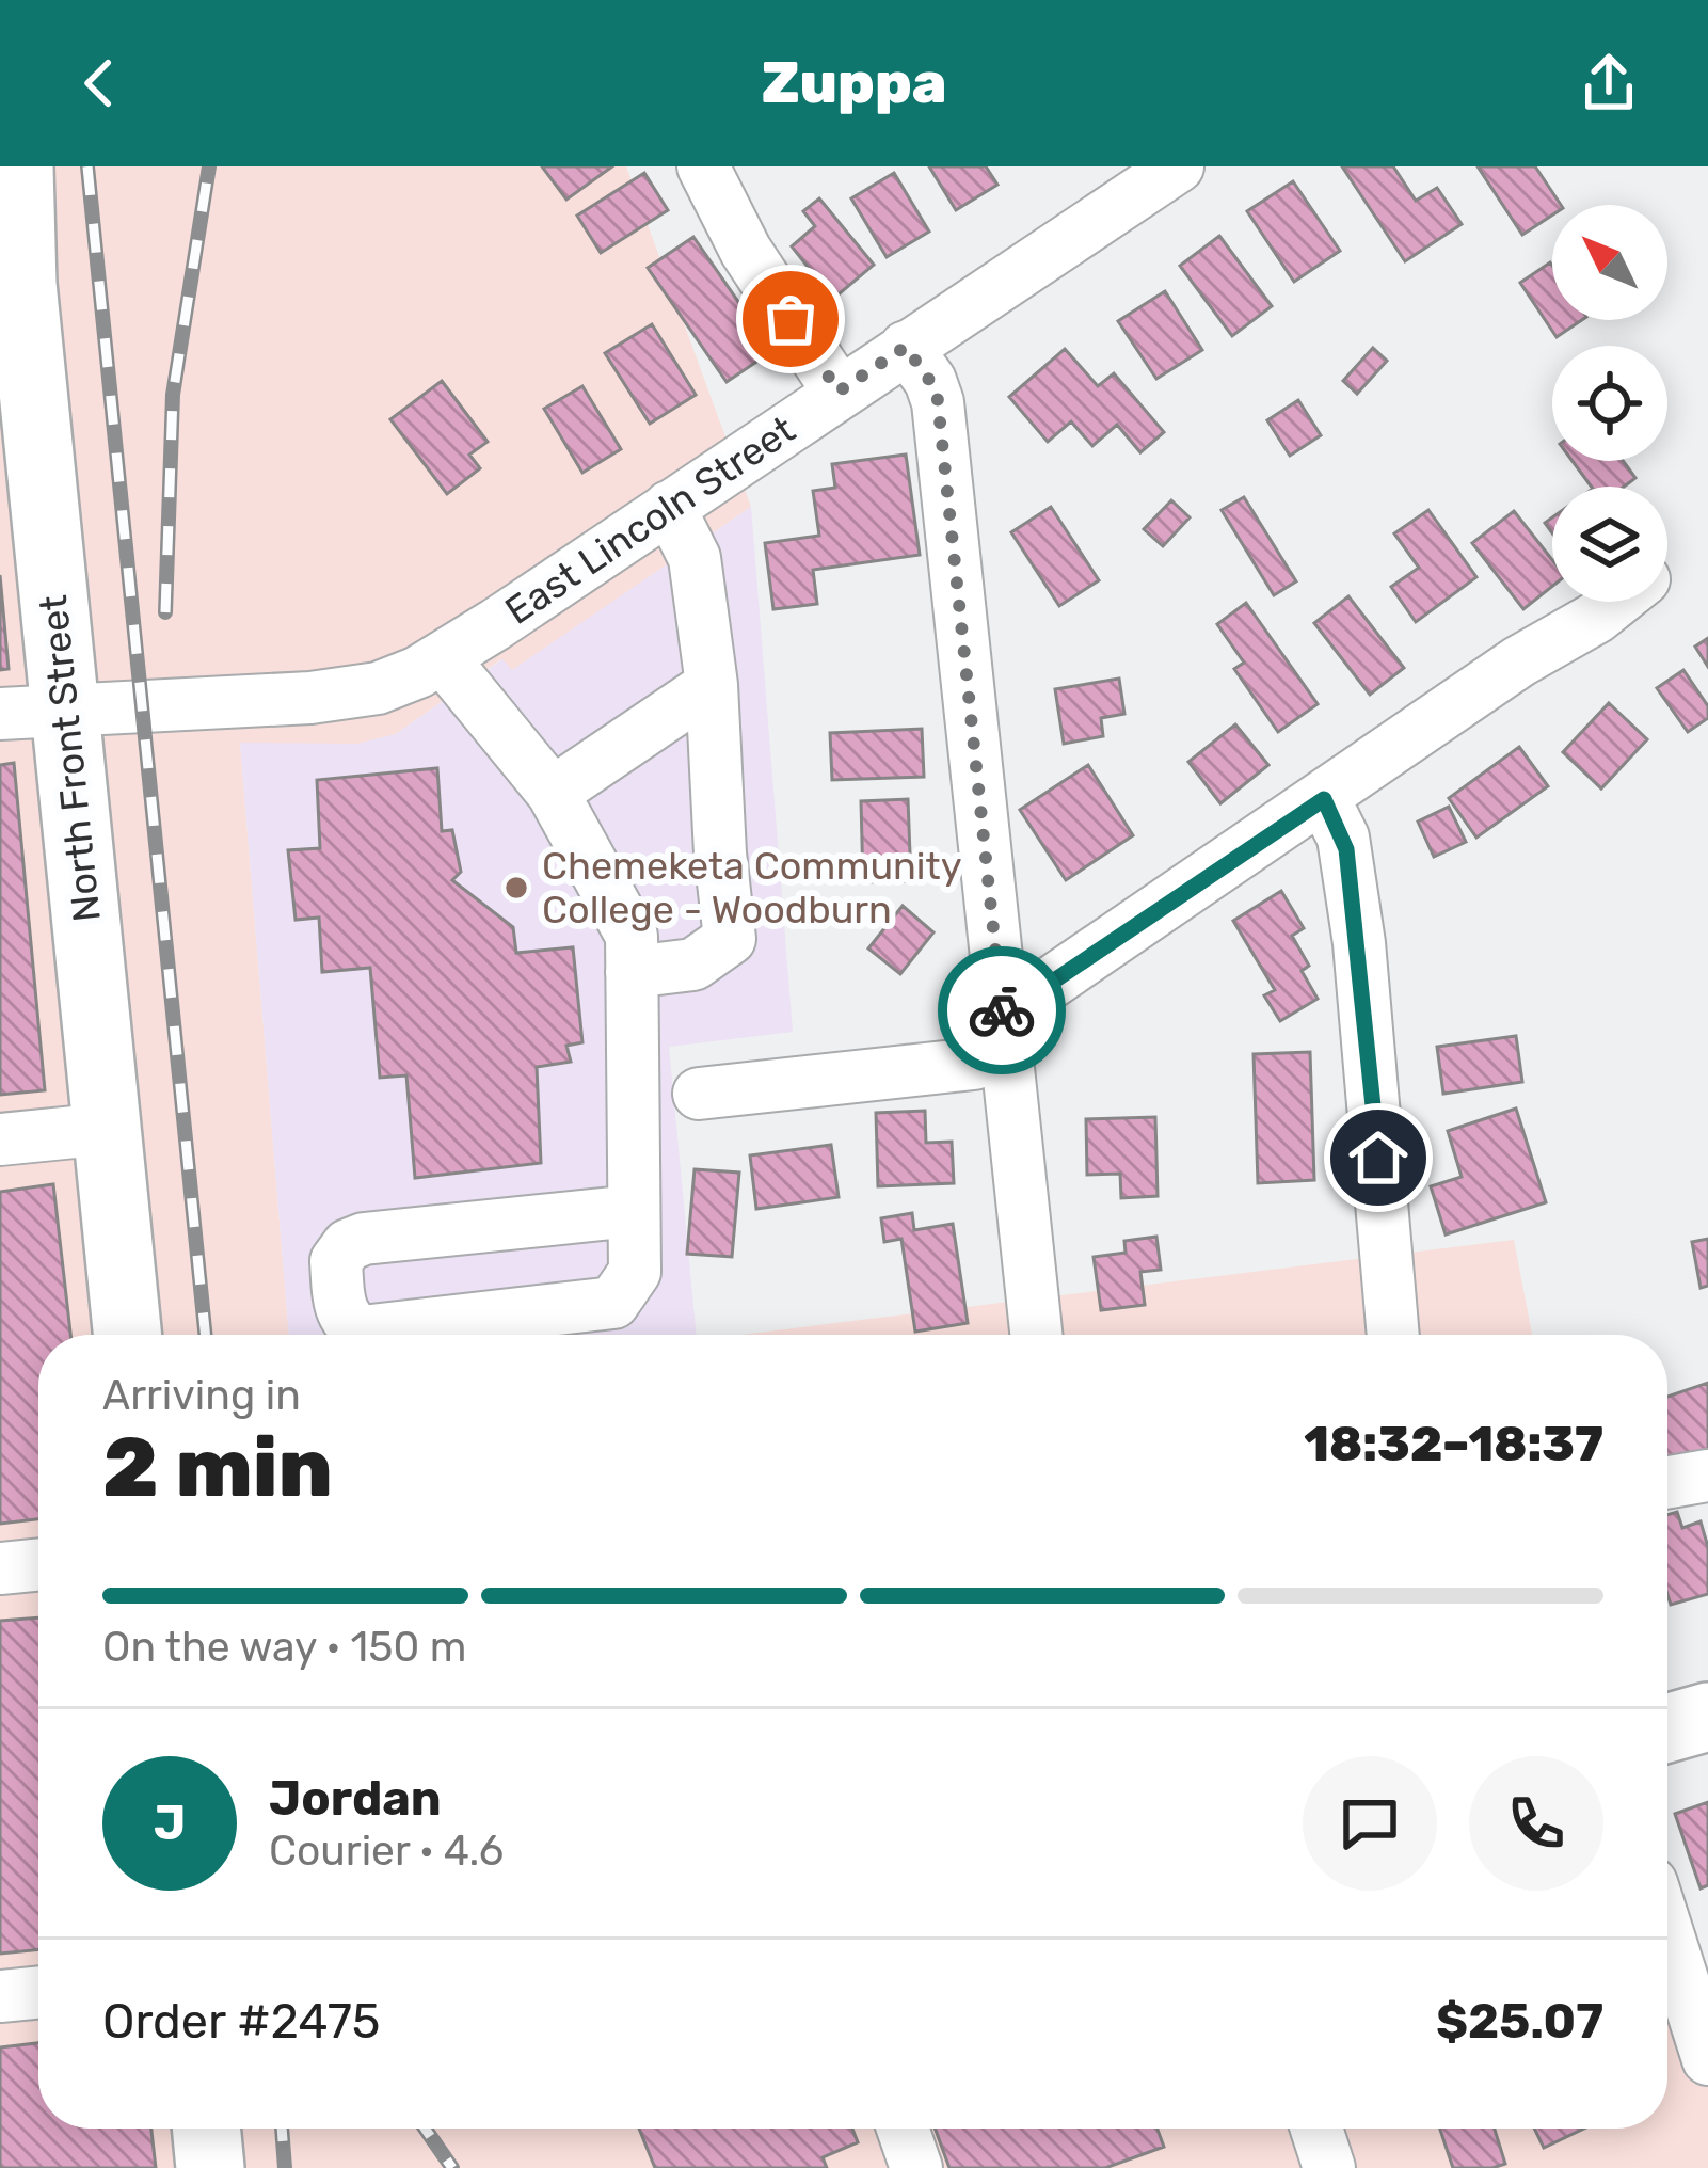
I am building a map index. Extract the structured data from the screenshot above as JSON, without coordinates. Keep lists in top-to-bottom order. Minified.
{"streets":{"main road":["North Front Street"],"street":["East Lincoln Street"]},"crossings":[["East Lincoln Street","North Front Street"]],"places":["Chemeketa Community College - Woodburn"],"north":"top left","page":{"header":"Zuppa","heading":["2 min","Arriving in","18:32–18:37"],"panel":["Jordan","Courier · 4.6","Order #2475","$25.07"],"bar":"On the way · 150 m","round":"J"}}
